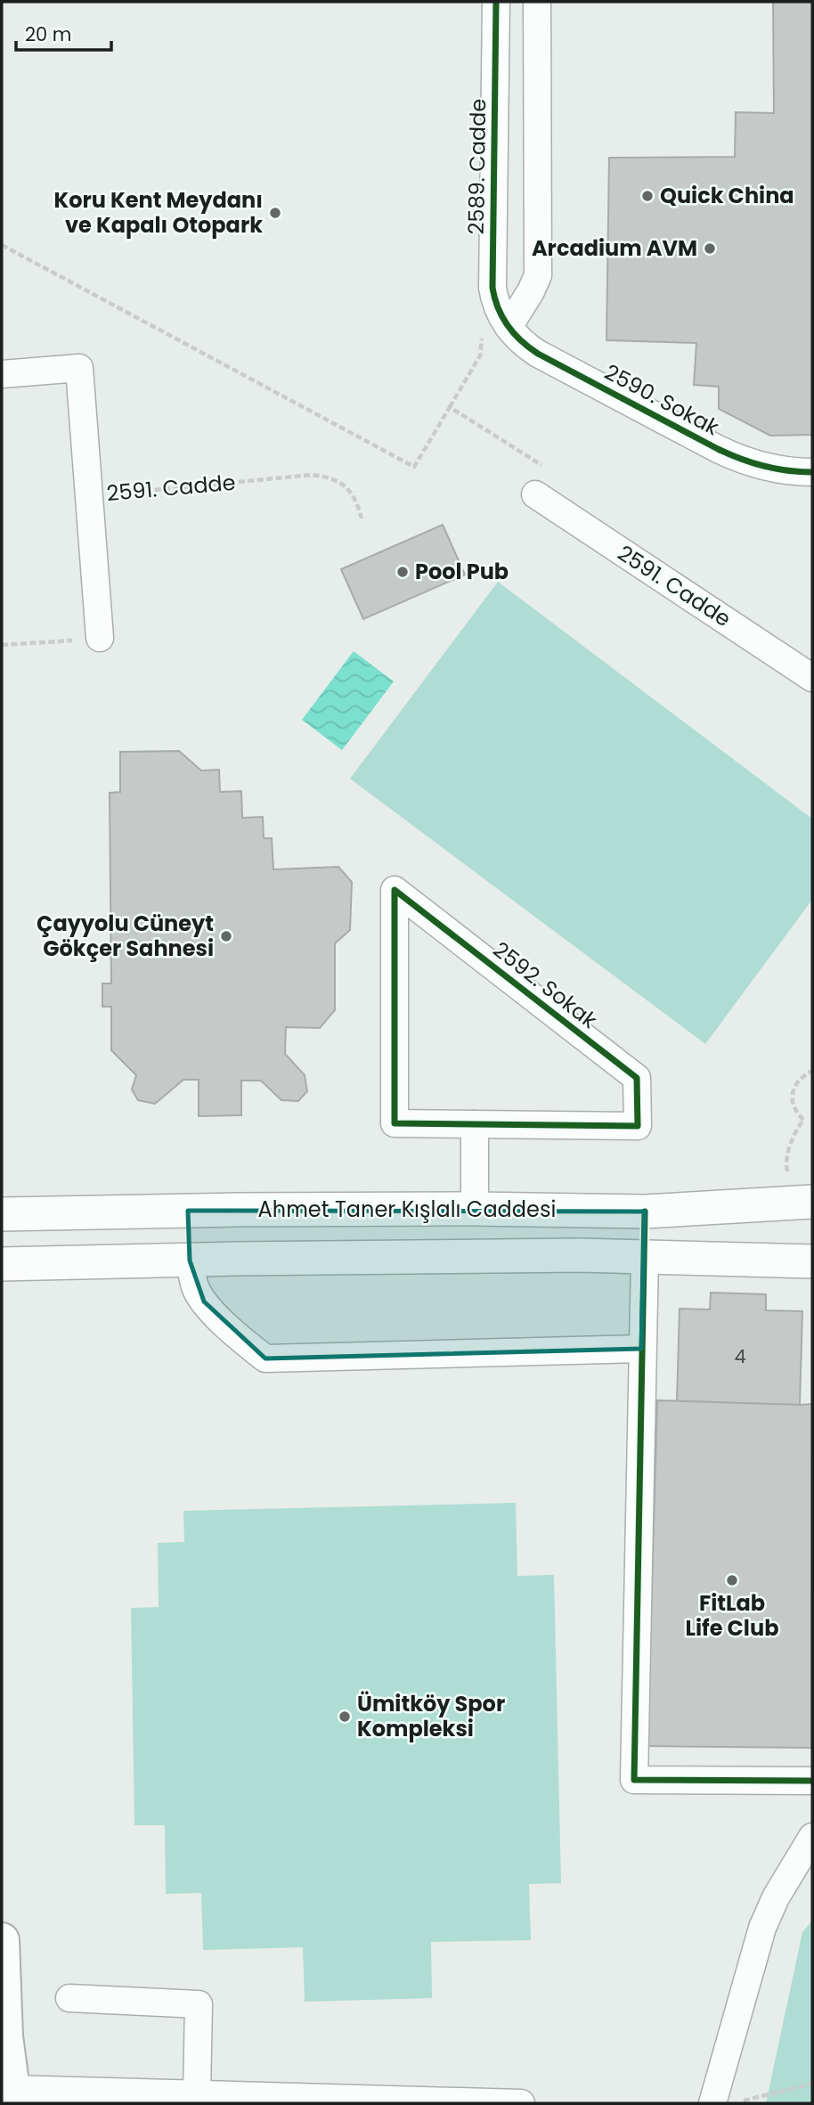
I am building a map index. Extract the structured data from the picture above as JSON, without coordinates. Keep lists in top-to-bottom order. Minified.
{"streets":{"street":["2589. Cadde","2590. Sokak","2591. Cadde","2592. Sokak","Ahmet Taner Kışlalı Caddesi"]},"crossings":[["2589. Cadde","2590. Sokak"]],"places":["Quick China","Koru Kent Meydanı ve Kapalı Otopark","Arcadium AVM","Pool Pub","Çayyolu Cüneyt Gökçer Sahnesi","FitLab Life Club","Ümitköy Spor Kompleksi"],"house_numbers":["4"],"scale_bar":"20 m"}
